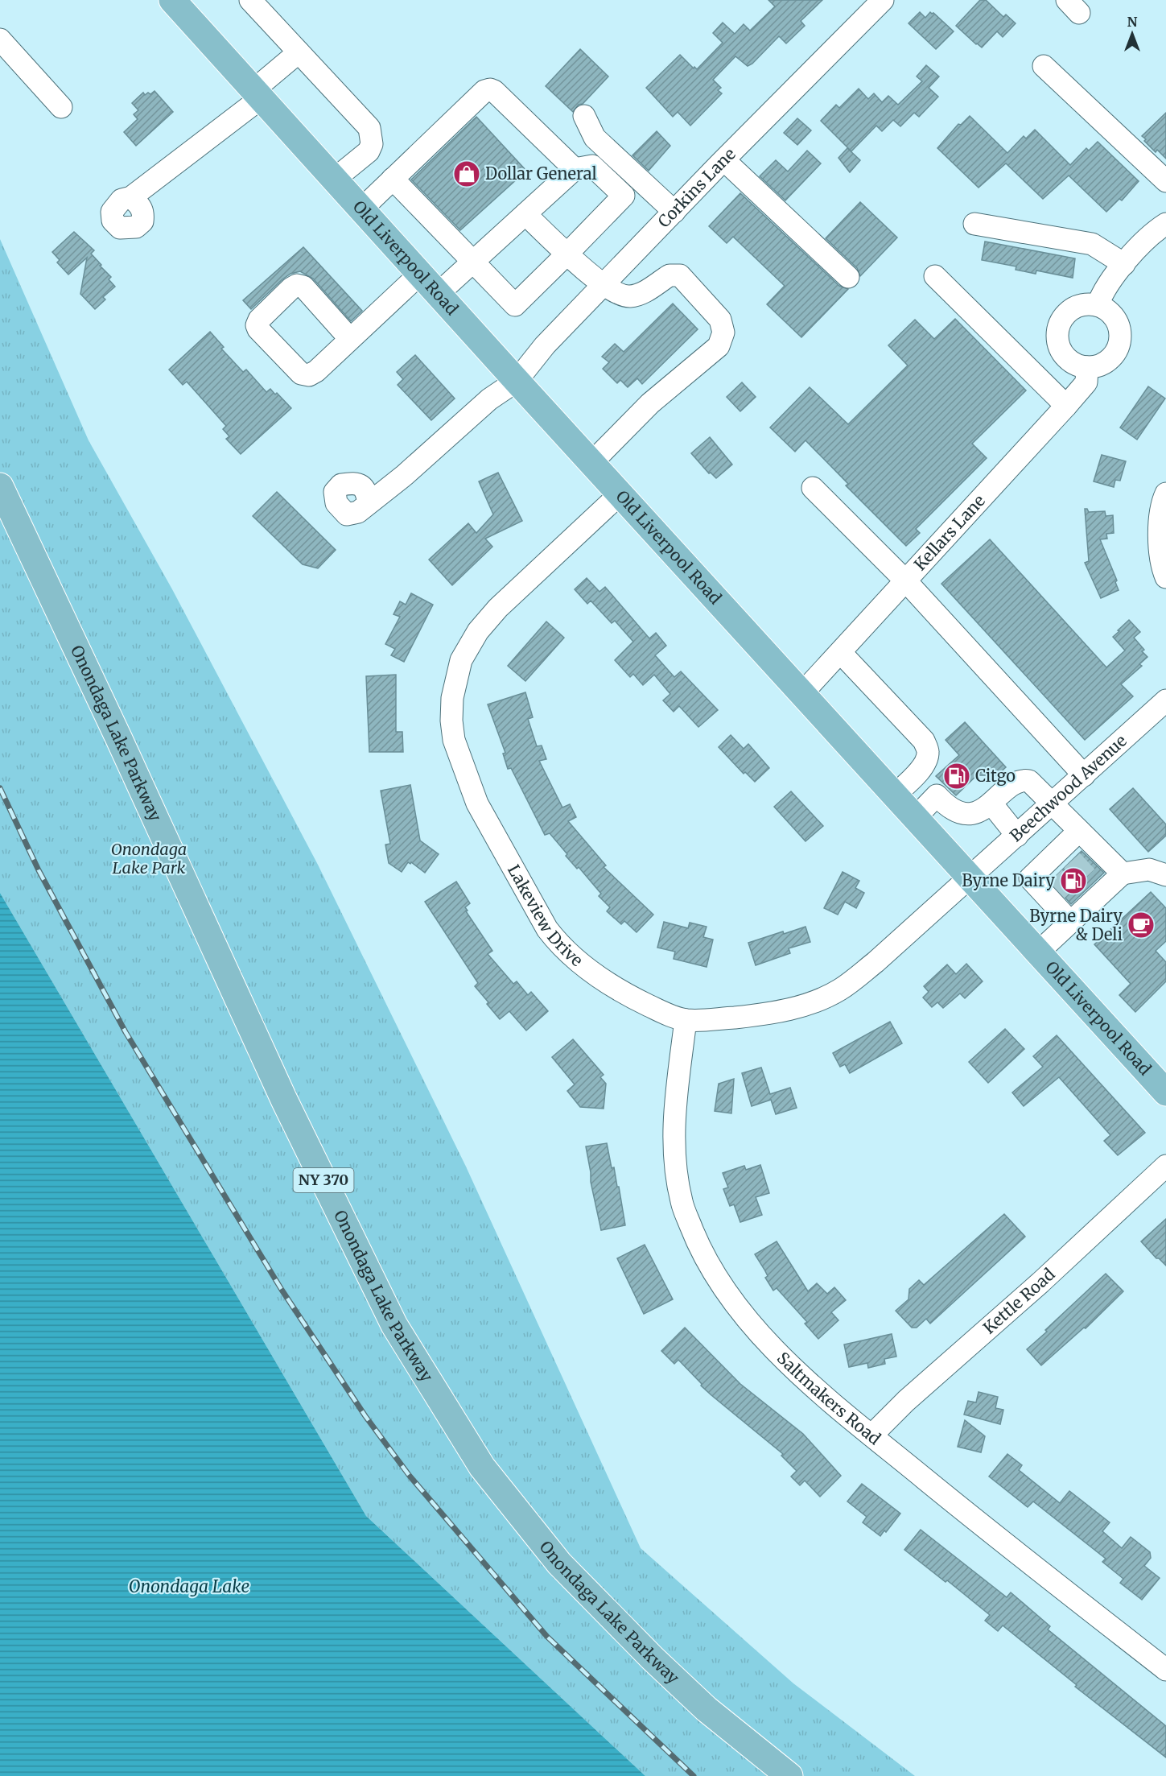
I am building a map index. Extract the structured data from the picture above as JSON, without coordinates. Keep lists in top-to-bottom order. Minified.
{"streets":{"main road":["Old Liverpool Road","Onondaga Lake Parkway","NY 370"],"street":["Corkins Lane","Kellars Lane","Beechwood Avenue","Lakeview Drive","Kettle Road","Saltmakers Road"]},"crossings":[["Corkins Lane","Old Liverpool Road"],["Old Liverpool Road","Kellars Lane"],["Old Liverpool Road","Beechwood Avenue"],["Old Liverpool Road","Lakeview Drive"],["Beechwood Avenue","Lakeview Drive"],["Lakeview Drive","Saltmakers Road"],["Kettle Road","Saltmakers Road"]],"water":["Onondaga Lake"],"parks":["Onondaga Lake Park"],"places":{"shop":["Dollar General"],"fuel station":["Citgo","Byrne Dairy"],"cafe":["Byrne Dairy & Deli"]},"north":"top"}
